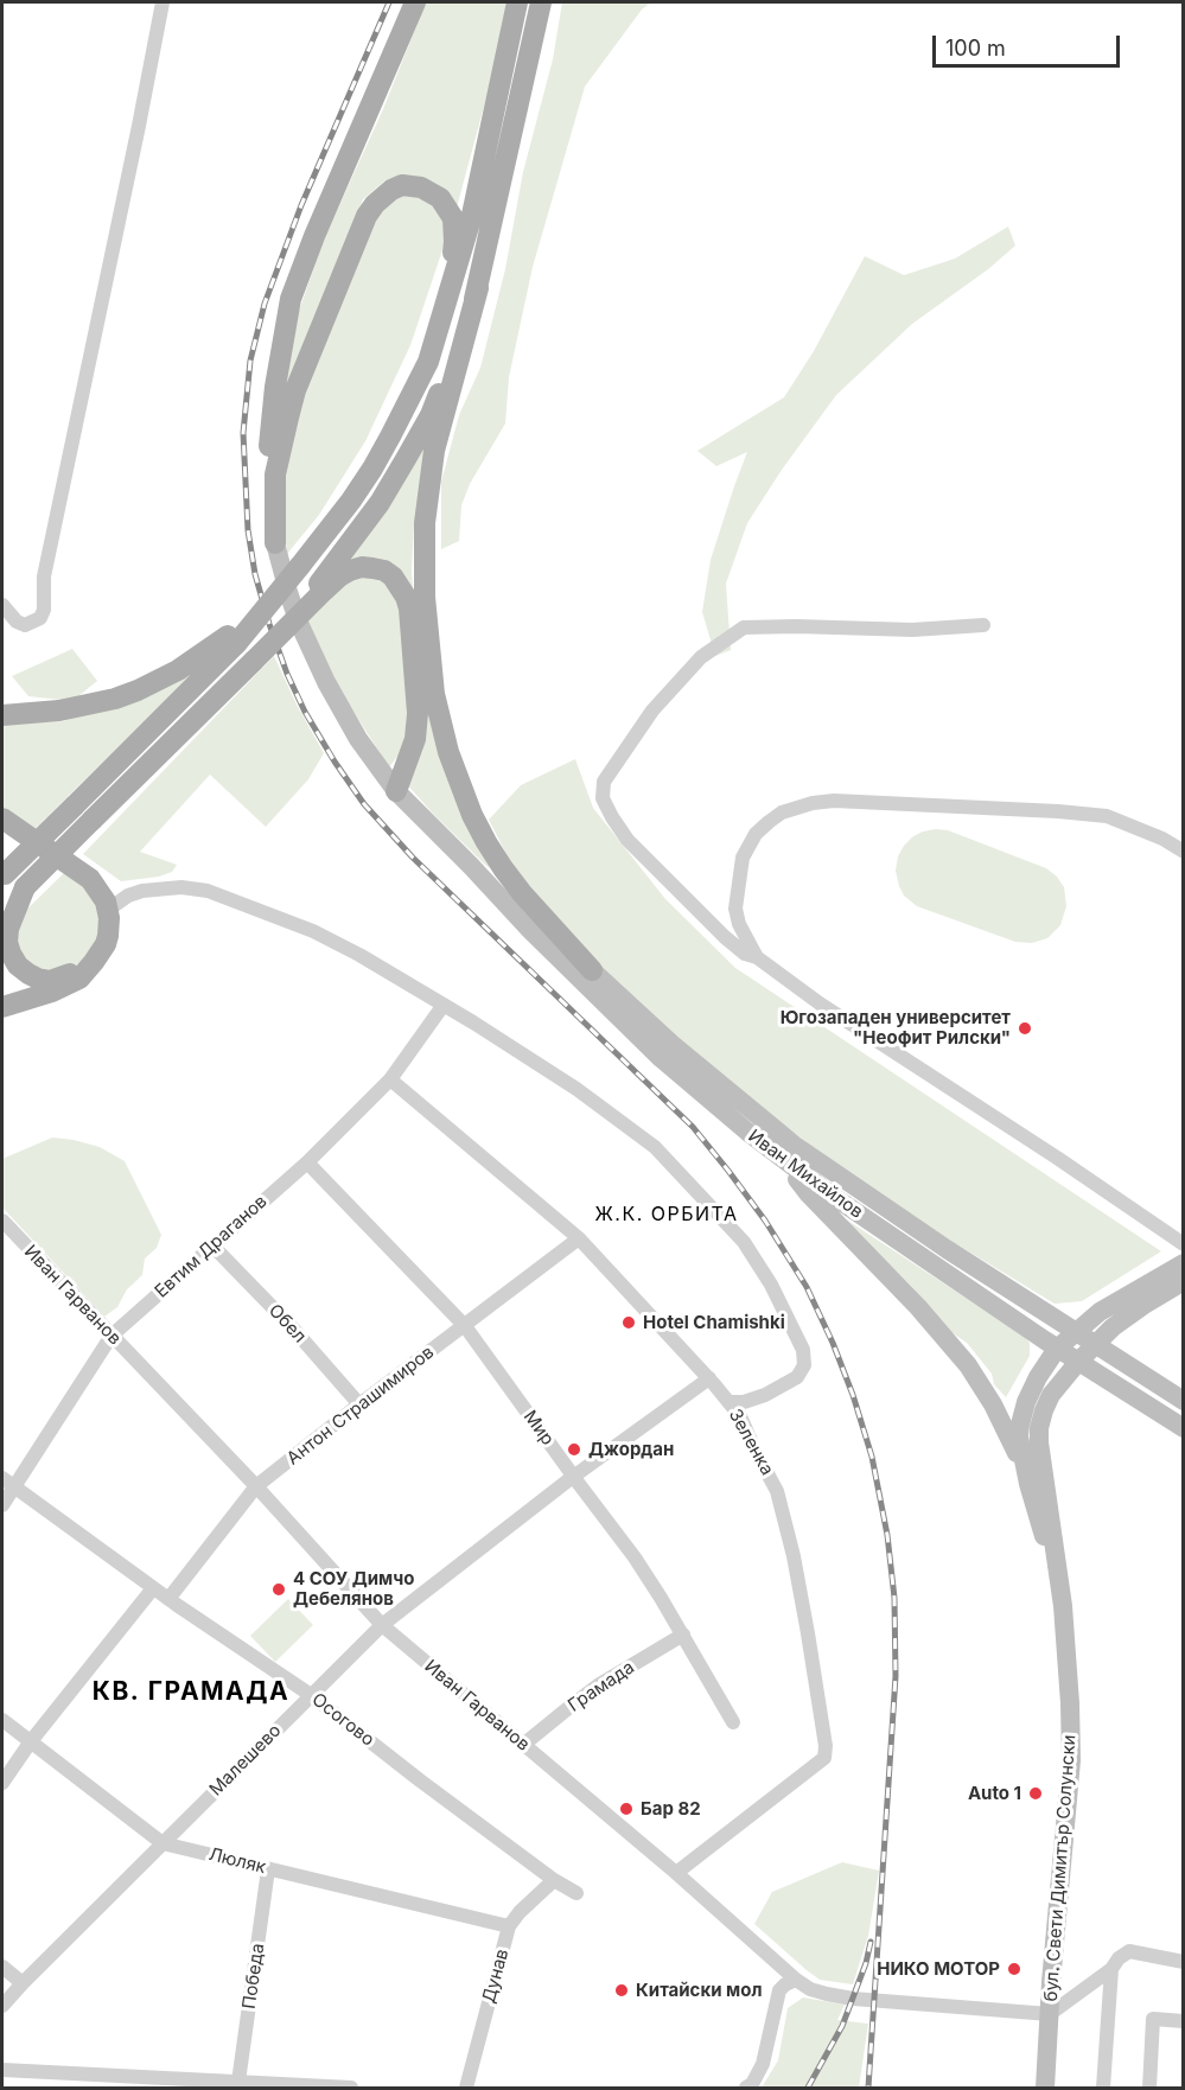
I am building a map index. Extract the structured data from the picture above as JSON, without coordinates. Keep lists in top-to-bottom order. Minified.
{"streets":{"main road":["Иван Михайлов","бул. Свети Димитър Солунски"],"street":["Евтим Драганов","Иван Гарванов","Обел","Антон Страшимиров","Мир","Зеленка","Грамада","Осогово","Малешево","Люляк","Победа","Дунав"]},"crossings":[["Иван Михайлов","бул. Свети Димитър Солунски"],["Евтим Драганов","Иван Гарванов"],["Евтим Драганов","Обел"],["Евтим Драганов","Мир"],["Евтим Драганов","Зеленка"],["Евтим Драганов","Осогово"],["Иван Гарванов","Антон Страшимиров"],["Иван Гарванов","Зеленка"],["Иван Гарванов","Грамада"],["Иван Гарванов","Малешево"],["Иван Гарванов","бул. Свети Димитър Солунски"],["Обел","Антон Страшимиров"],["Антон Страшимиров","Мир"],["Антон Страшимиров","Зеленка"],["Антон Страшимиров","Осогово"],["Мир","Грамада"],["Мир","Малешево"],["Зеленка","Малешево"],["Осогово","Малешево"],["Осогово","Дунав"],["Малешево","Люляк"],["Люляк","Победа"],["Люляк","Дунав"]],"districts":["Ж.К. ОРБИТА","КВ. ГРАМАДА"],"places":["Югозападен университет \"Неофит Рилски\"","Hotel Chamishki","Джордан","4 СОУ Димчо Дебелянов","Auto 1","Бар 82","НИКО МОТОР","Китайски мол"],"scale_bar":"100 m"}
